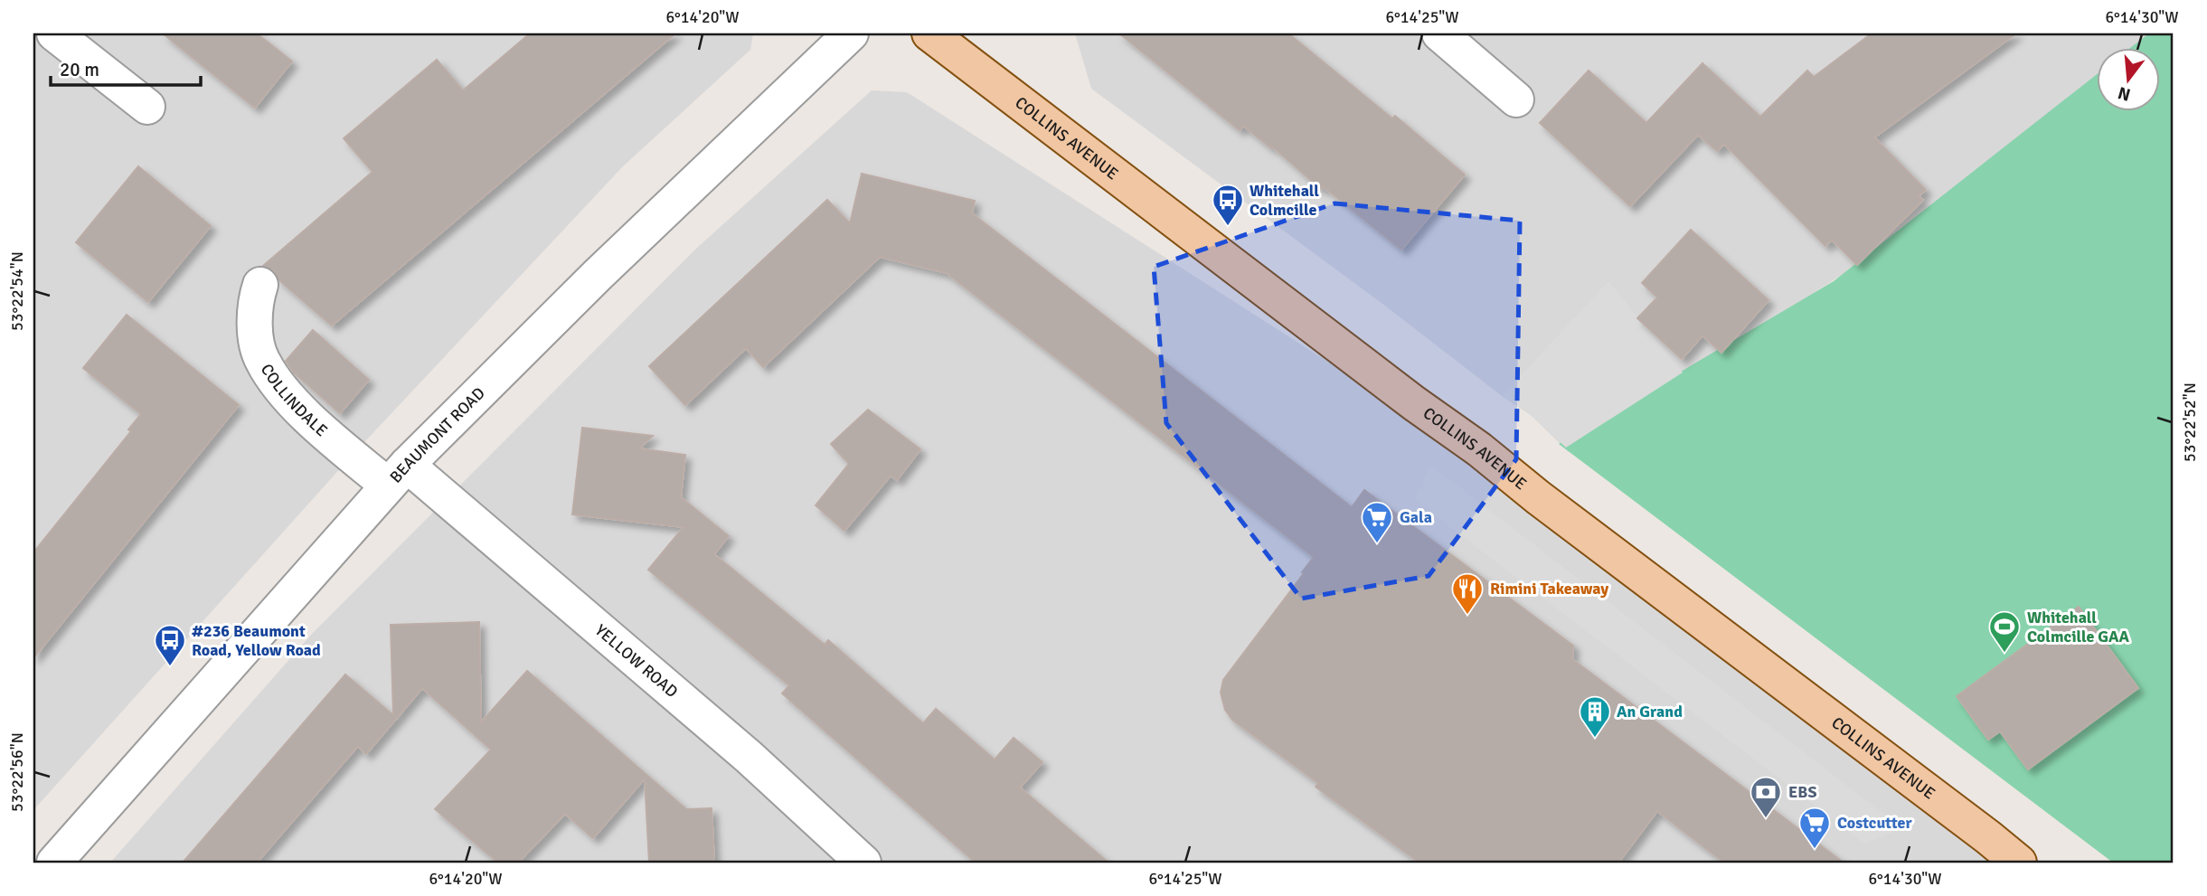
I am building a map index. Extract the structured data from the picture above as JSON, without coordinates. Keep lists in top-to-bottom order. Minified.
{"streets":{"main road":["COLLINS AVENUE"],"street":["COLLINDALE","BEAUMONT ROAD","YELLOW ROAD"]},"crossings":[["COLLINDALE","BEAUMONT ROAD"],["COLLINDALE","YELLOW ROAD"],["BEAUMONT ROAD","YELLOW ROAD"]],"places":{"bus stop":["Whitehall Colmcille","#236 Beaumont Road, Yellow Road"],"supermarket":["Gala","Costcutter"],"restaurant":["Rimini Takeaway"],"sports":["Whitehall Colmcille GAA"],"building":["An Grand"],"bank":["EBS"]},"scale_bar":"20 m","north":"bottom","coordinates":["6°14'20\"W","6°14'25\"W","6°14'30\"W","53°22'54\"N","53°22'52\"N","53°22'56\"N"]}
